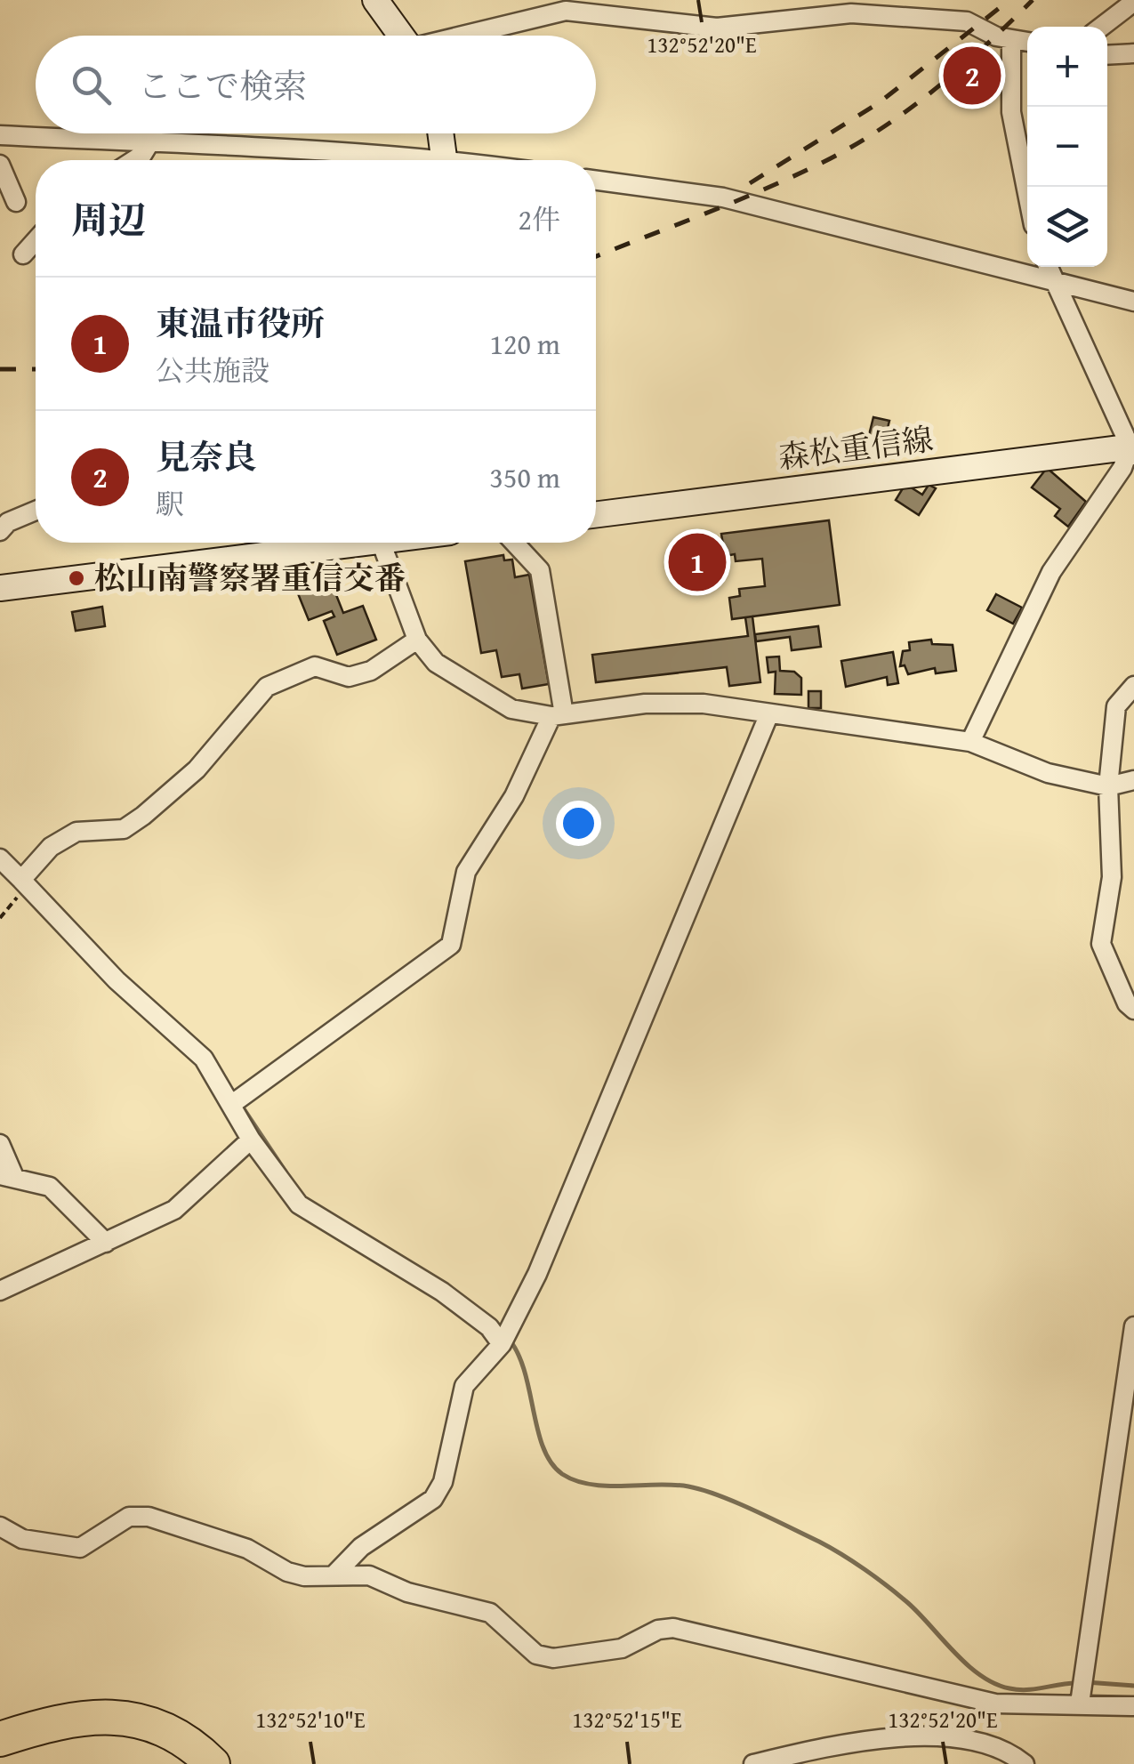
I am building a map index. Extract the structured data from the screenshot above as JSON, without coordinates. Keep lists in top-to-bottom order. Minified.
{"streets":{"main road":["森松重信線"]},"places":["松山南警察署重信交番"],"page":{"map_buttons":["+","−"],"search":"ここで検索","pins":["2","1"],"heading":["周辺","2件"],"list":[{"mark":"1","name":"東温市役所","note":"公共施設","value":"120 m"},{"mark":"2","name":"見奈良","note":"駅","value":"350 m"}]},"coordinates":["132°52'20\"E","132°52'10\"E","132°52'15\"E"]}
